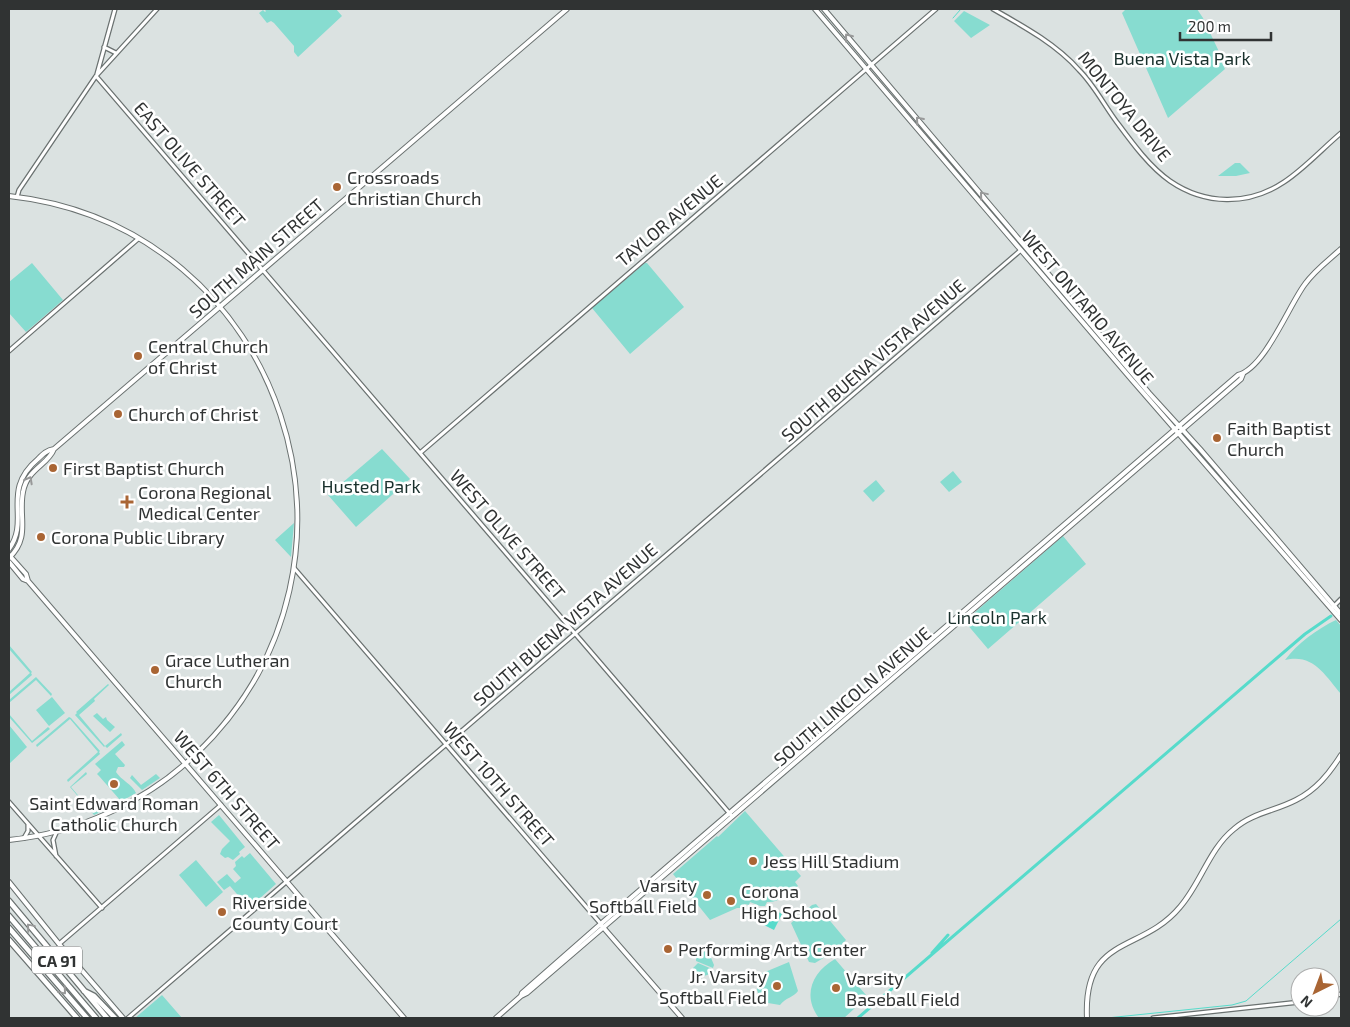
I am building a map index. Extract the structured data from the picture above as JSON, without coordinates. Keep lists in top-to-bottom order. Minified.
{"streets":{"highway":["CA 91"],"main road":["SOUTH MAIN STREET","WEST ONTARIO AVENUE","SOUTH LINCOLN AVENUE","WEST 10TH STREET","WEST 6TH STREET"],"street":["MONTOYA DRIVE","EAST OLIVE STREET","TAYLOR AVENUE","SOUTH BUENA VISTA AVENUE","WEST OLIVE STREET"]},"crossings":[["EAST OLIVE STREET","SOUTH MAIN STREET"],["EAST OLIVE STREET","WEST OLIVE STREET"],["TAYLOR AVENUE","WEST ONTARIO AVENUE"],["TAYLOR AVENUE","WEST OLIVE STREET"],["SOUTH MAIN STREET","WEST OLIVE STREET"],["SOUTH MAIN STREET","WEST 6TH STREET"],["WEST ONTARIO AVENUE","SOUTH BUENA VISTA AVENUE"],["WEST ONTARIO AVENUE","SOUTH LINCOLN AVENUE"],["SOUTH BUENA VISTA AVENUE","WEST OLIVE STREET"],["SOUTH BUENA VISTA AVENUE","WEST 10TH STREET"],["SOUTH BUENA VISTA AVENUE","WEST 6TH STREET"],["WEST OLIVE STREET","SOUTH LINCOLN AVENUE"],["SOUTH LINCOLN AVENUE","WEST 10TH STREET"]],"parks":["Buena Vista Park","Husted Park","Lincoln Park"],"places":{"other":["Crossroads Christian Church","Central Church of Christ","Church of Christ","Faith Baptist Church","First Baptist Church","Corona Public Library","Grace Lutheran Church","Saint Edward Roman Catholic Church","Jess Hill Stadium","Varsity Softball Field","Corona High School","Riverside County Court","Performing Arts Center","Jr. Varsity Softball Field","Varsity Baseball Field"],"health":["Corona Regional Medical Center"]},"scale_bar":"200 m","north":"bottom left"}
